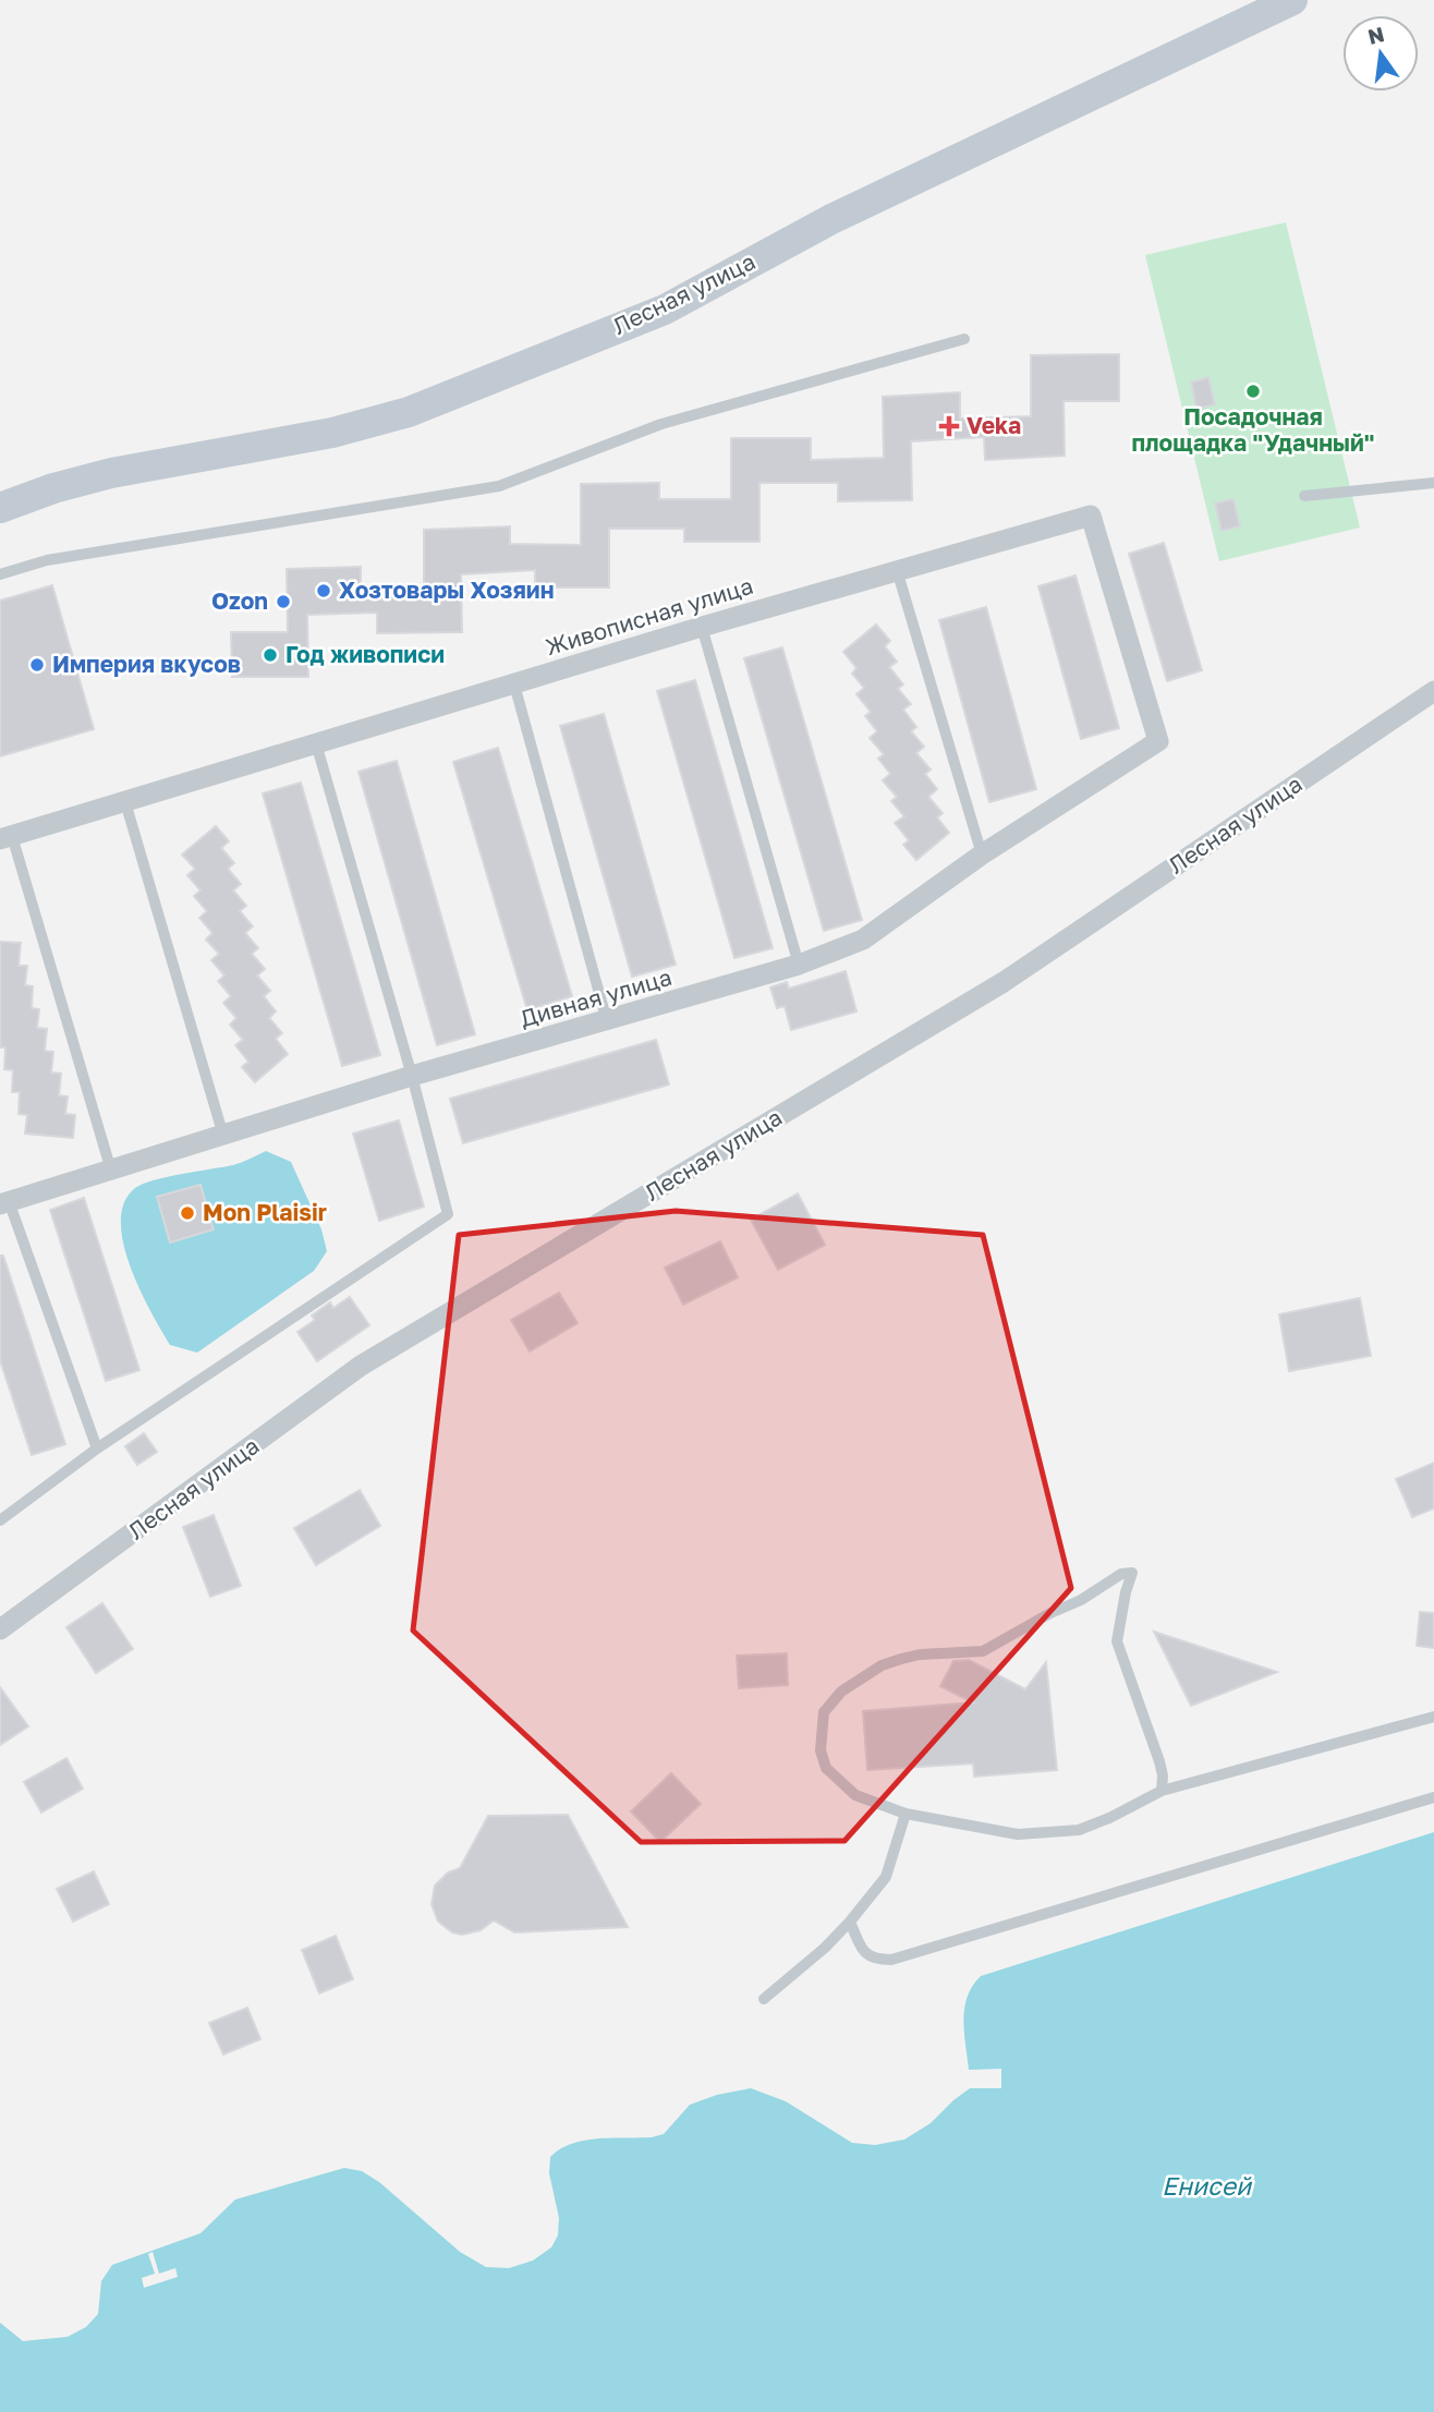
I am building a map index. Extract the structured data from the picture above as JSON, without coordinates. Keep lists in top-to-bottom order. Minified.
{"streets":{"main road":["Лесная улица"],"street":["Живописная улица","Дивная улица"]},"crossings":[["Живописная улица","Дивная улица"]],"water":["Енисей"],"places":{"other":["Посадочная площадка \"Удачный\"","Хозтовары Хозяин","Ozon","Год живописи","Империя вкусов","Mon Plaisir"],"health":["Veka"]},"north":"top"}
